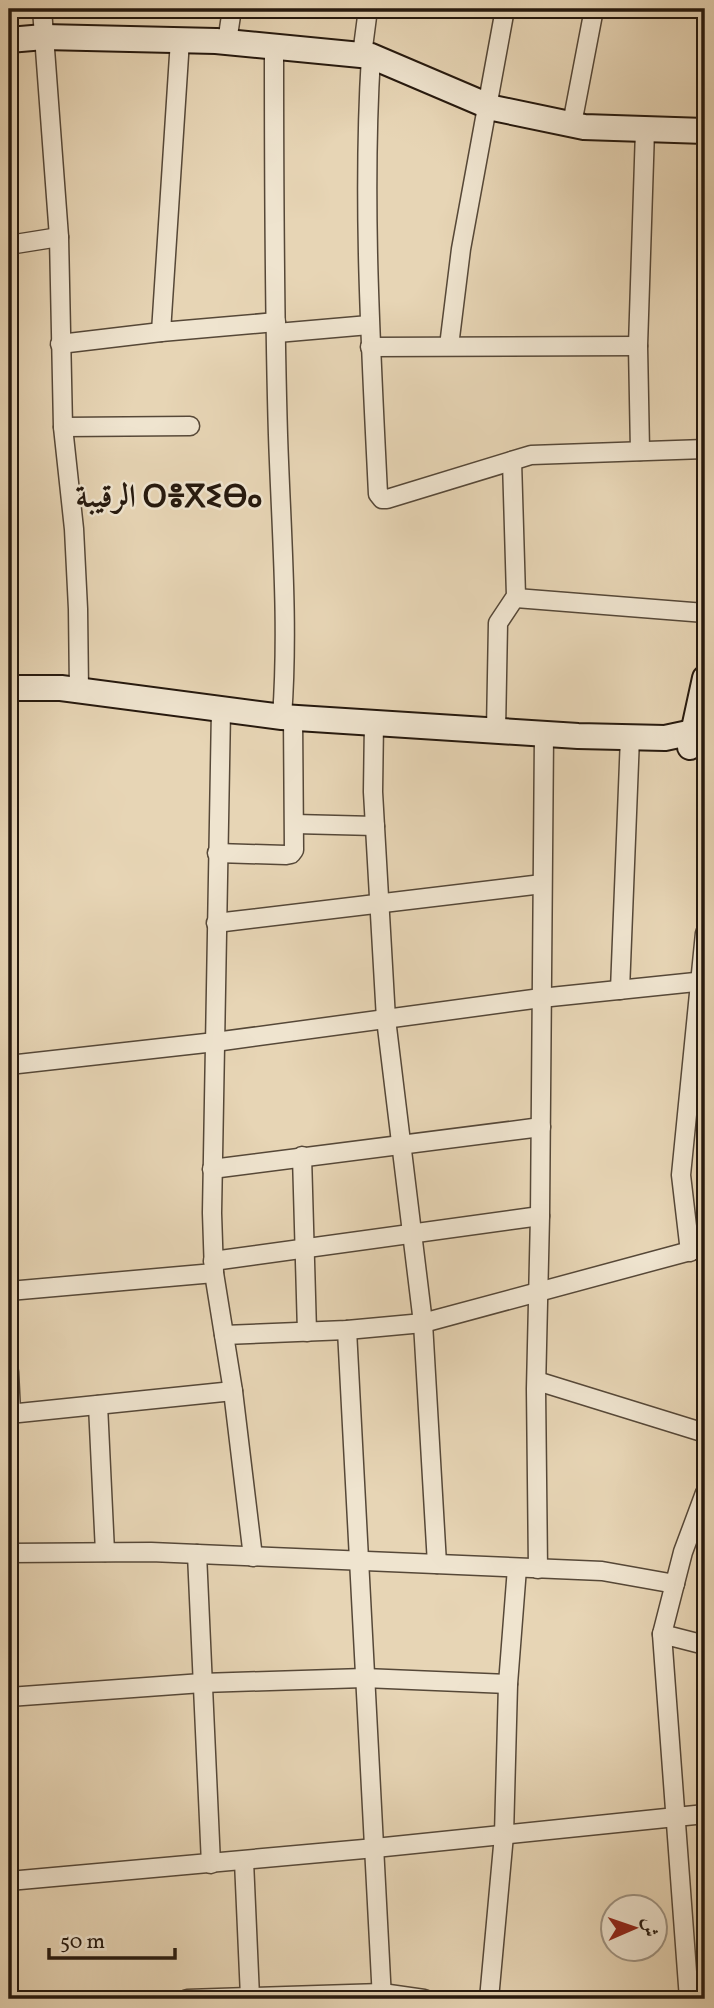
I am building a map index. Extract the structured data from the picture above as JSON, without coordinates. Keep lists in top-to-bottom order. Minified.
{"districts":["الرقيبة ⵔⴻⴳⵉⴱⴰ"],"scale_bar":"50 m","north":"right"}
